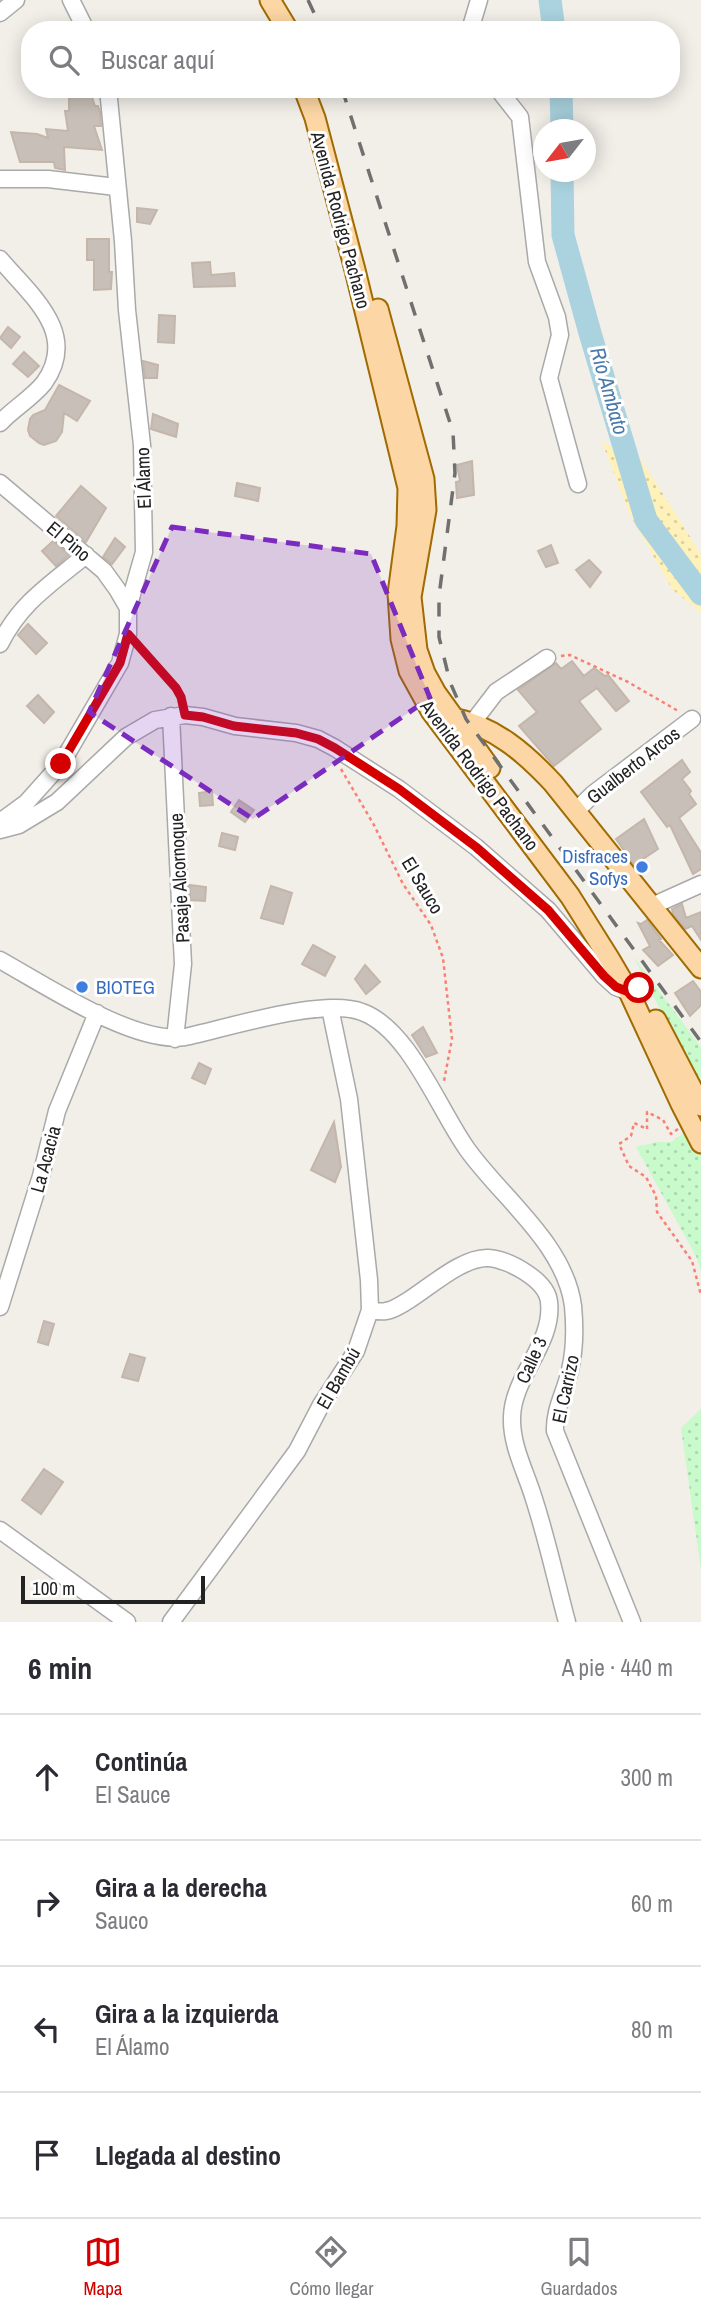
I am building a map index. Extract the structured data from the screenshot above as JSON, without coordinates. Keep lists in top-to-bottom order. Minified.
{"streets":{"main road":["Avenida Rodrigo Pachano"],"street":["El Álamo","El Pino","Gualberto Arcos","Pasaje Alcornoque","La Acacia","Calle 3","El Bambú","El Carrizo"],"path":["El Sauco"]},"crossings":[["El Álamo","El Pino"],["Pasaje Alcornoque","El Carrizo"],["El Sauco","El Carrizo"],["Calle 3","El Bambú"],["El Bambú","El Carrizo"]],"water":["Río Ambato"],"places":["Disfraces Sofys","BIOTEG"],"scale_bar":"100 m","north":"bottom left","page":{"search":"Buscar aquí","scale":"100 m","heading":["6 min","A pie · 440 m"],"list":[["Continúa","El Sauce","300 m"],["Gira a la derecha","Sauco","60 m"],["Gira a la izquierda","El Álamo","80 m"],"Llegada al destino"],"nav":["Mapa","Cómo llegar","Guardados"]}}
